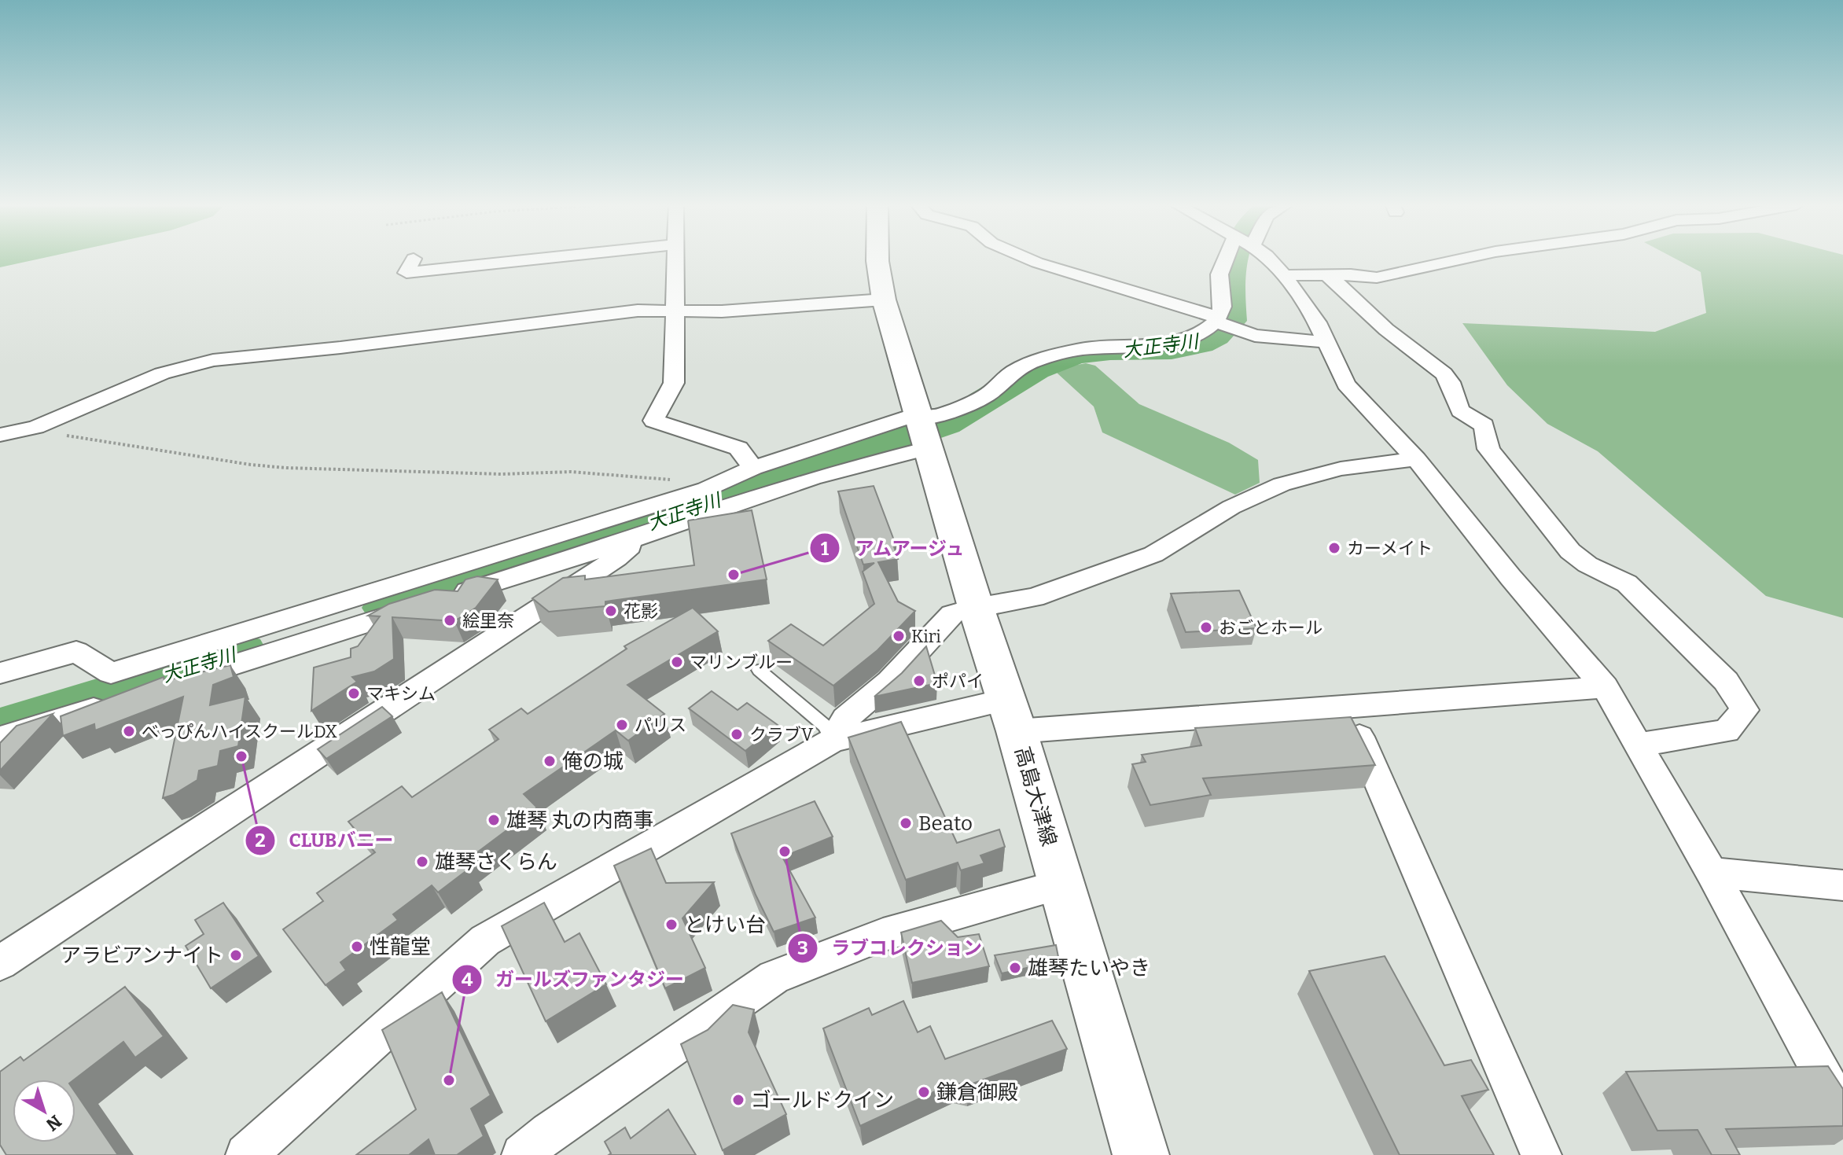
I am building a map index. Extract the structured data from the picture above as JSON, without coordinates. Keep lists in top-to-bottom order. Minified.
{"streets":{"main road":["高島大津線"]},"water":["大正寺川"],"places":["カーメイト","アムアージュ","花影","絵里奈","おごとホール","Kiri","マリンブルー","ポパイ","マキシム","パリス","べっぴんハイスクールDX","クラブV","CLUBバニー","俺の城","雄琴 丸の内商事","Beato","ラブコレクション","雄琴さくらん","とけい台","性龍堂","アラビアンナイト","雄琴たいやき","ガールズファンタジー","鎌倉御殿","ゴールドクイン"],"north":"bottom right"}
